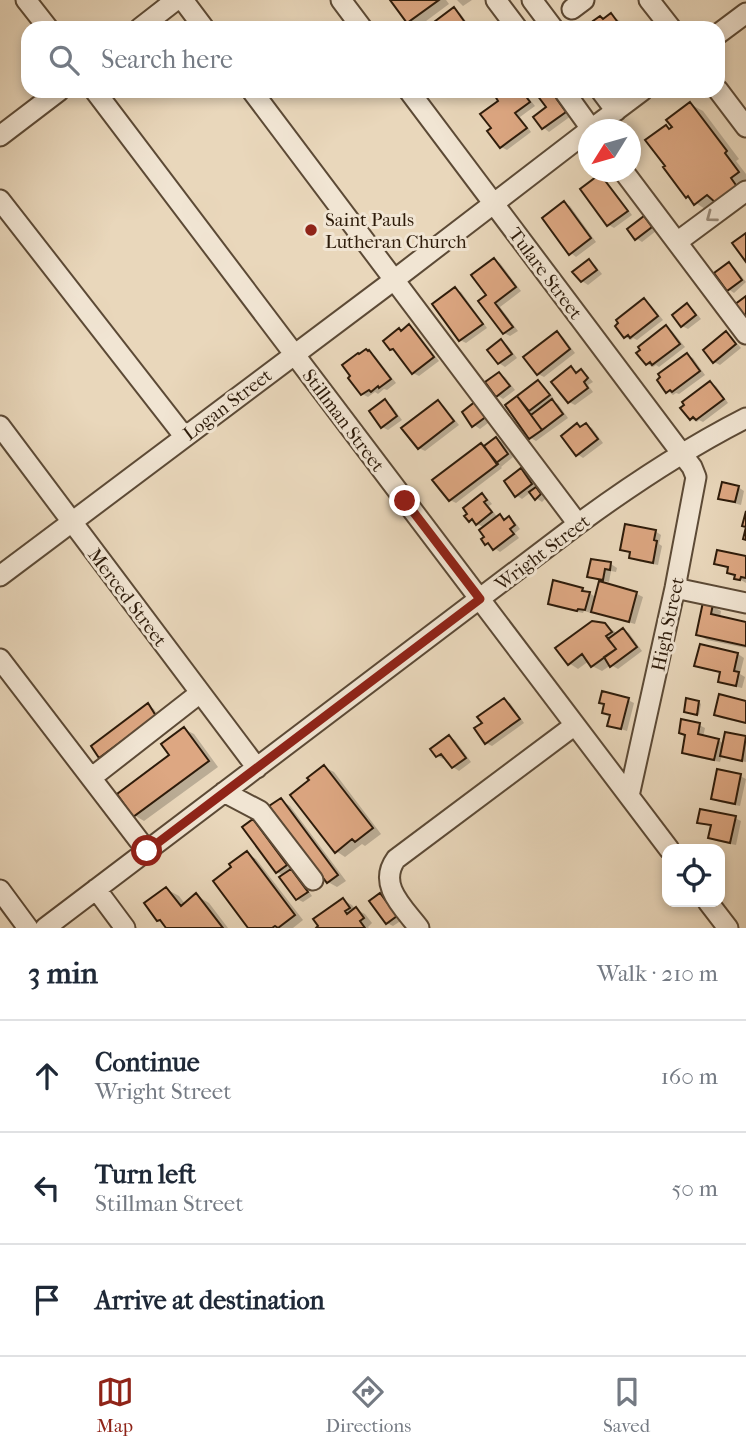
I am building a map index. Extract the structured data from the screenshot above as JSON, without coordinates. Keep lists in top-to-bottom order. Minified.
{"streets":{"street":["Tulare Street","Logan Street","Stillman Street","Wright Street","Merced Street","High Street"]},"crossings":[["Tulare Street","Logan Street"],["Tulare Street","Wright Street"],["Tulare Street","High Street"],["Logan Street","Stillman Street"],["Logan Street","Merced Street"],["Stillman Street","Wright Street"],["Stillman Street","High Street"],["Wright Street","Merced Street"],["Wright Street","High Street"]],"places":["Saint Pauls Lutheran Church"],"north":"bottom left","page":{"search":"Search here","heading":["3 min","Walk · 210 m"],"list":[["Continue","Wright Street","160 m"],["Turn left","Stillman Street","50 m"],"Arrive at destination"],"nav":["Map","Directions","Saved"]}}
